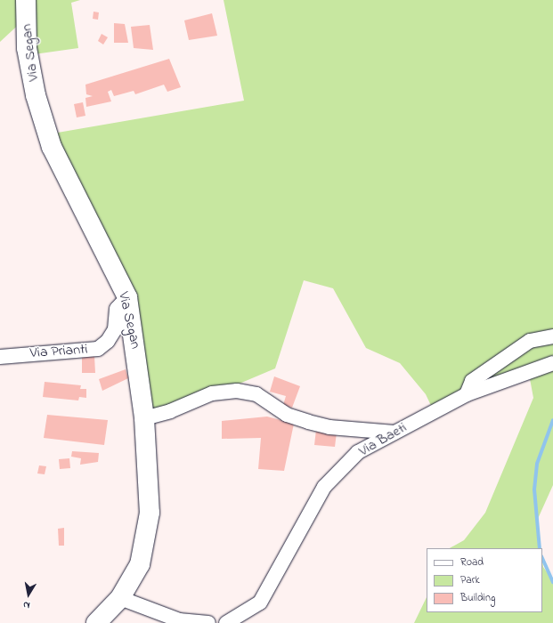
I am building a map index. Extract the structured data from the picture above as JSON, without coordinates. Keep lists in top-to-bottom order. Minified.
{"streets":{"street":["Via Segan","Via Prianti","Via Baeti"]},"crossings":[["Via Segan","Via Prianti"]],"legend":["Road","Park","Building"],"north":"bottom"}
